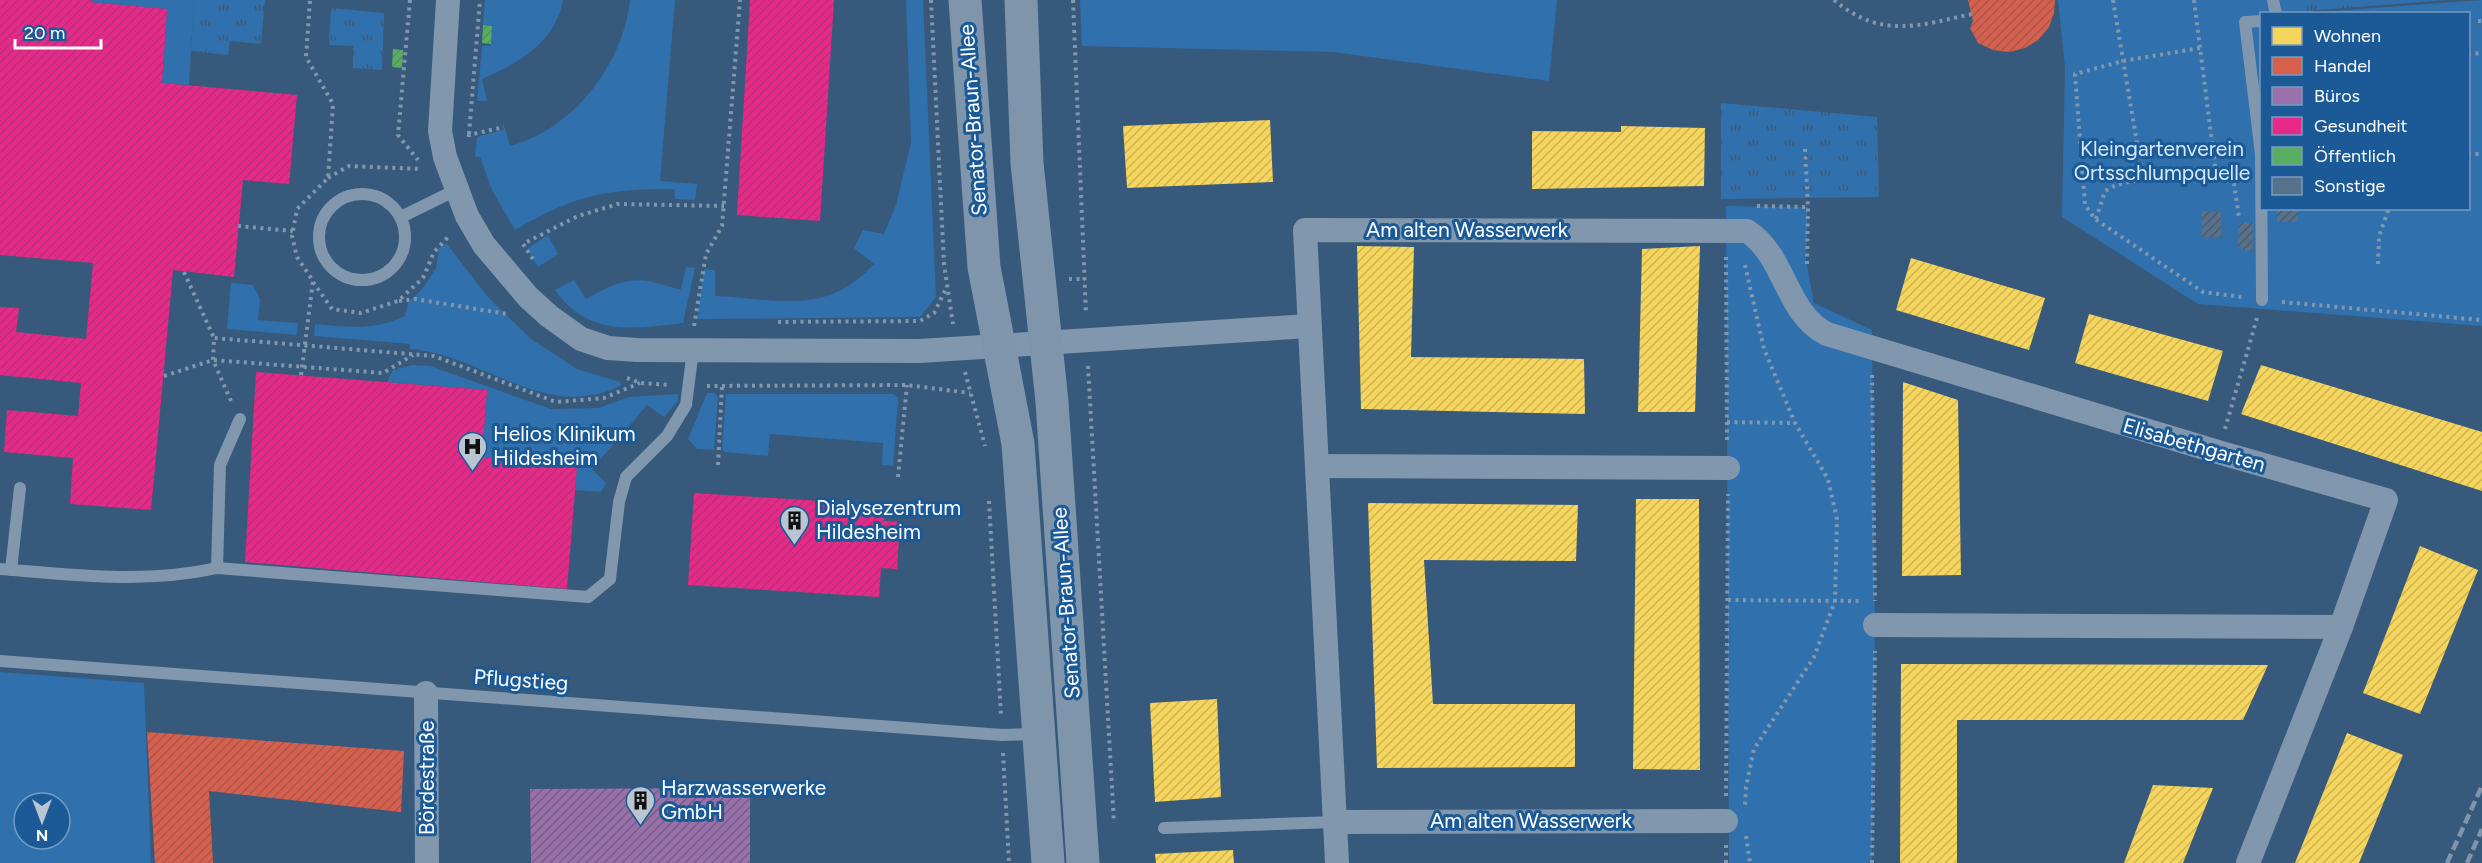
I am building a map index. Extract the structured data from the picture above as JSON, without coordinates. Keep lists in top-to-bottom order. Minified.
{"streets":{"main road":["Senator-Braun-Allee"],"street":["Am alten Wasserwerk","Elisabethgarten","Bördestraße"],"lane":["Pflugstieg"]},"crossings":[["Senator-Braun-Allee","Pflugstieg"],["Am alten Wasserwerk","Elisabethgarten"],["Pflugstieg","Bördestraße"]],"parks":["Kleingartenverein Ortsschlumpquelle"],"places":{"hospital":["Helios Klinikum Hildesheim"],"building":["Dialysezentrum Hildesheim","Harzwasserwerke GmbH"]},"legend":["Wohnen","Handel","Büros","Gesundheit","Öffentlich","Sonstige"],"scale_bar":"20 m","north":"bottom"}
